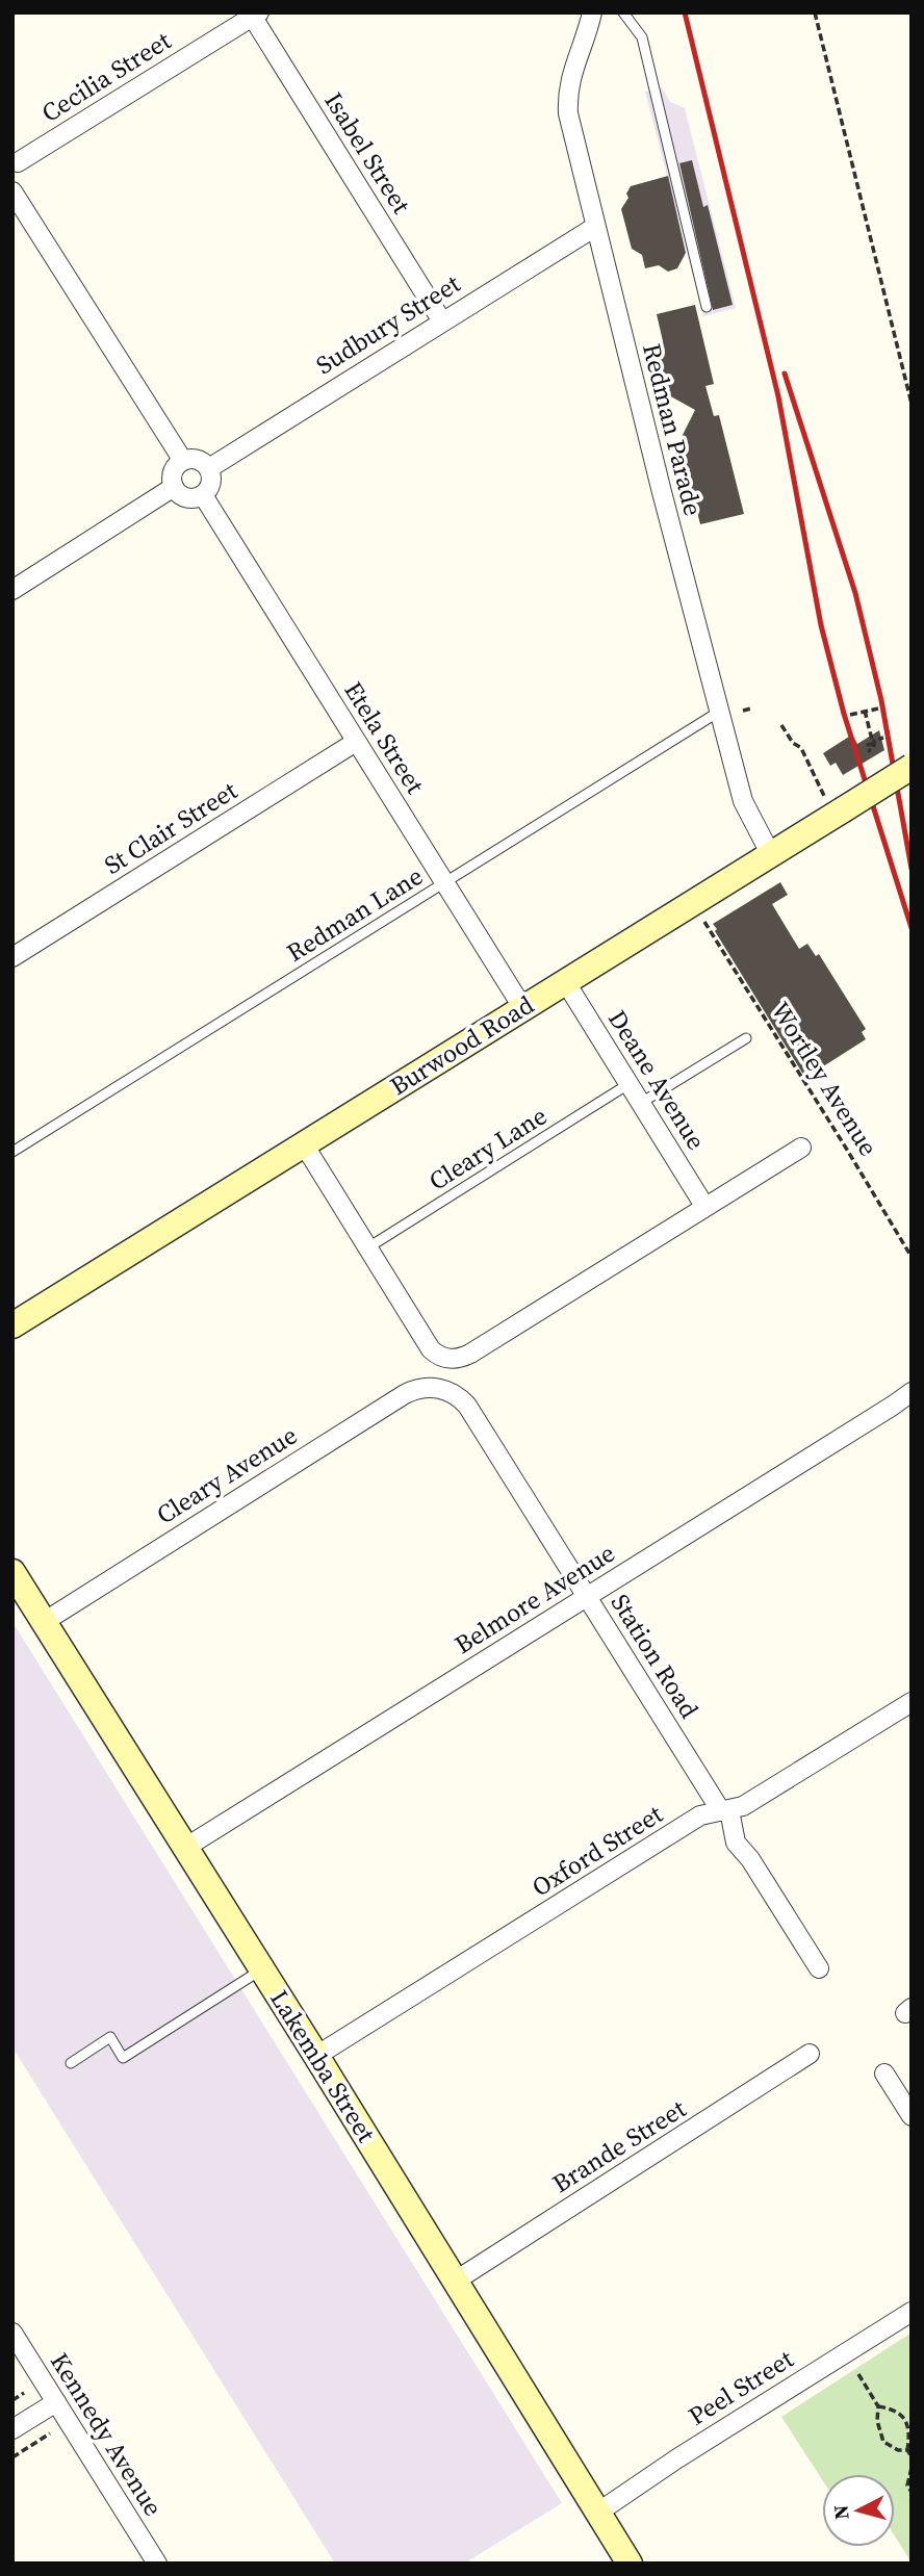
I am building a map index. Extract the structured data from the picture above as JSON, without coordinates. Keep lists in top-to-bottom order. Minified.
{"streets":{"main road":["Burwood Road","Lakemba Street"],"street":["Cecilia Street","Isabel Street","Sudbury Street","Redman Parade","Etela Street","St Clair Street","Deane Avenue","Cleary Avenue","Belmore Avenue","Station Road","Oxford Street","Brande Street","Peel Street","Kennedy Avenue"],"lane":["Redman Lane","Cleary Lane"],"path":["Wortley Avenue"]},"crossings":[["Cecilia Street","Isabel Street"],["Isabel Street","Sudbury Street"],["Sudbury Street","Redman Parade"],["Sudbury Street","Etela Street"],["Redman Parade","Redman Lane"],["Redman Parade","Burwood Road"],["Etela Street","St Clair Street"],["Etela Street","Redman Lane"],["Etela Street","Burwood Road"],["Burwood Road","Deane Avenue"],["Deane Avenue","Cleary Lane"],["Cleary Avenue","Station Road"],["Cleary Avenue","Lakemba Street"],["Belmore Avenue","Station Road"],["Belmore Avenue","Lakemba Street"],["Station Road","Oxford Street"],["Oxford Street","Lakemba Street"],["Lakemba Street","Brande Street"],["Lakemba Street","Peel Street"]],"north":"left"}
